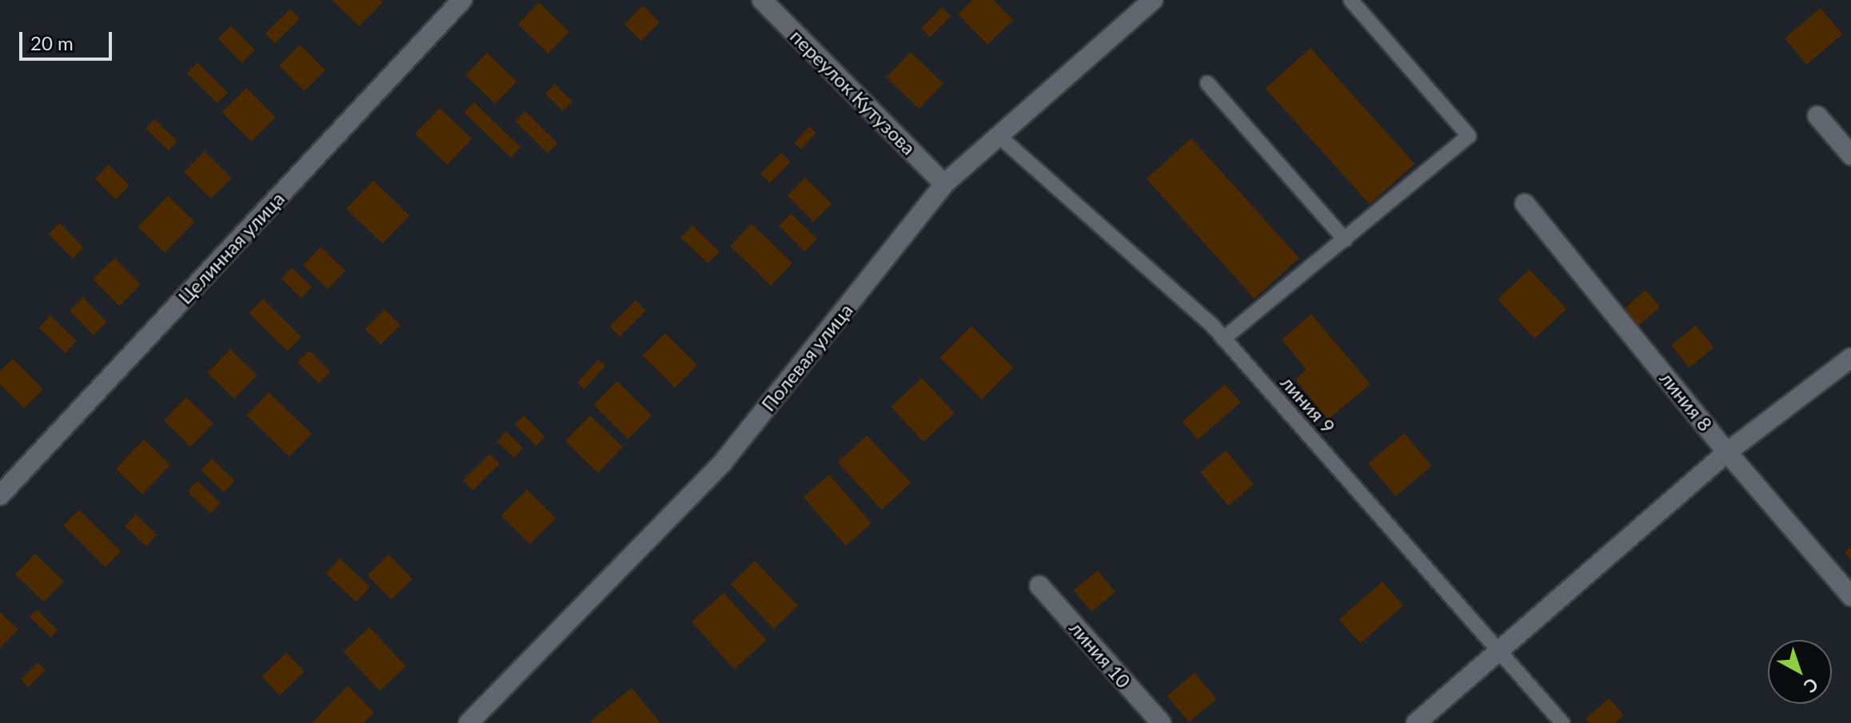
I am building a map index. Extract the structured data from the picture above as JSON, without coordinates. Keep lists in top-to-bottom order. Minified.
{"streets":{"street":["переулок Кутузова","Целинная улица","Полевая улица","линия 8","линия 10"],"lane":["линия 9"]},"crossings":[["переулок Кутузова","Полевая улица"],["Полевая улица","линия 9"]],"scale_bar":"20 m","north":"bottom right"}
